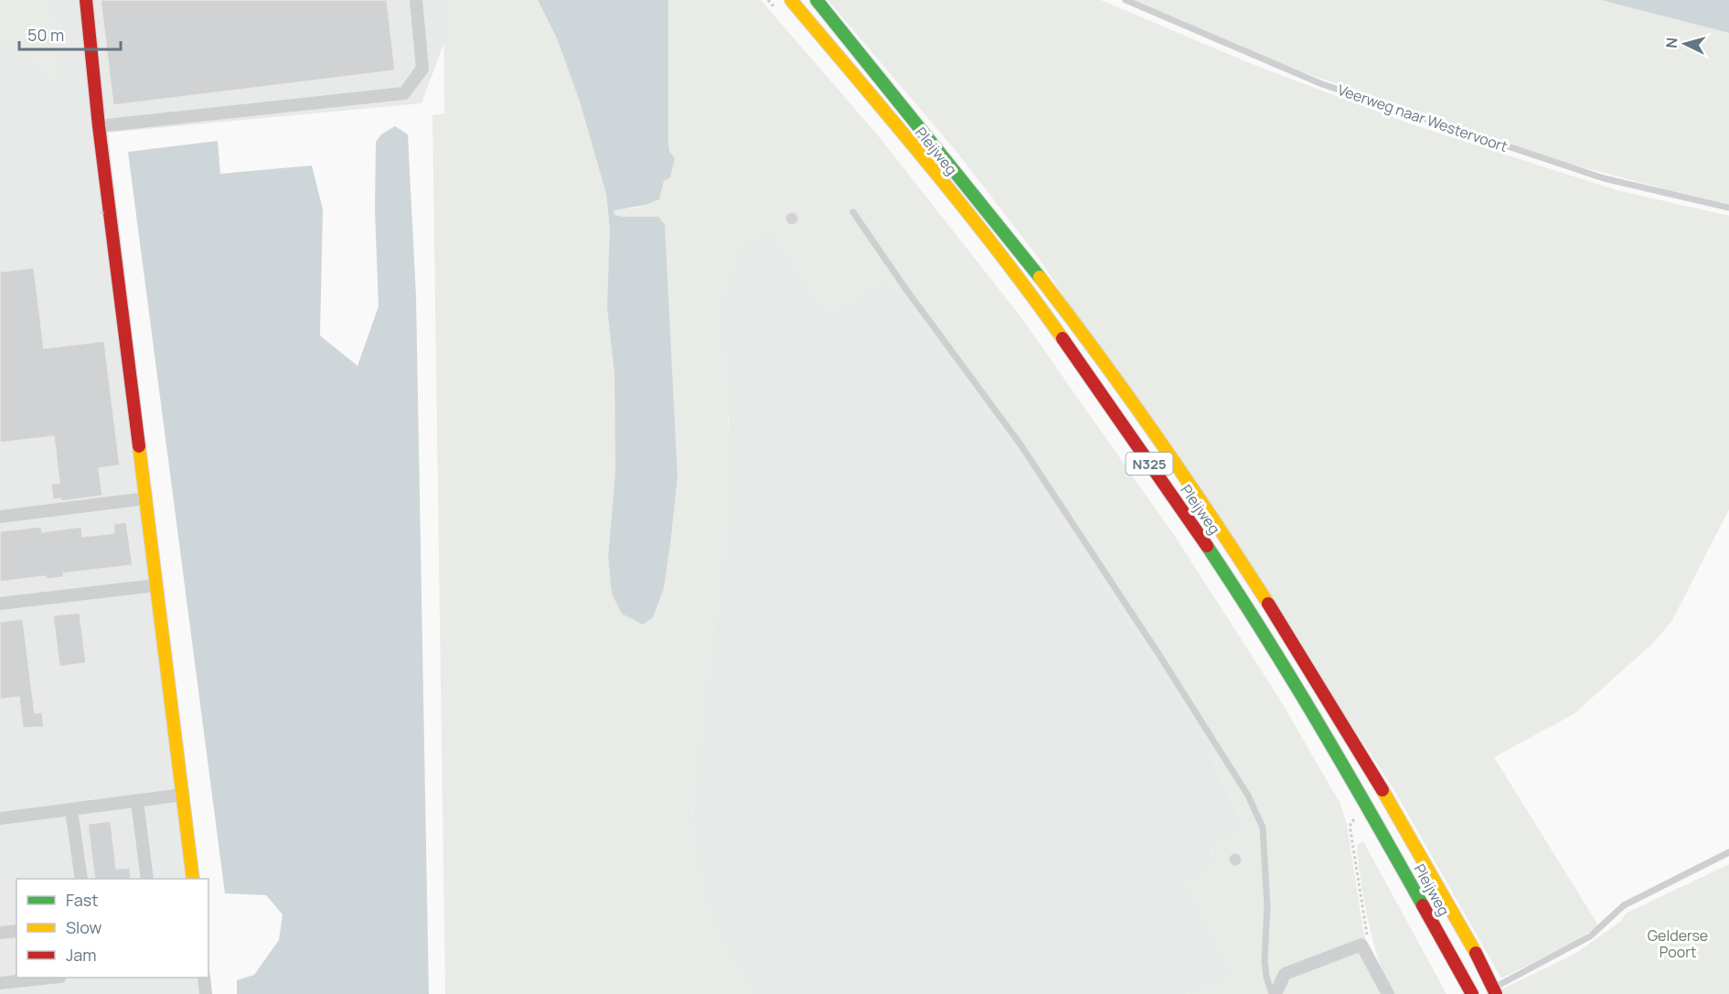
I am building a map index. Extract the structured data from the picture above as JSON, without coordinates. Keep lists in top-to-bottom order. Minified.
{"streets":{"main road":["Pleijweg","N325"],"lane":["Veerweg naar Westervoort"]},"parks":["Gelderse Poort"],"legend":["Fast","Slow","Jam"],"scale_bar":"50 m","north":"left"}
